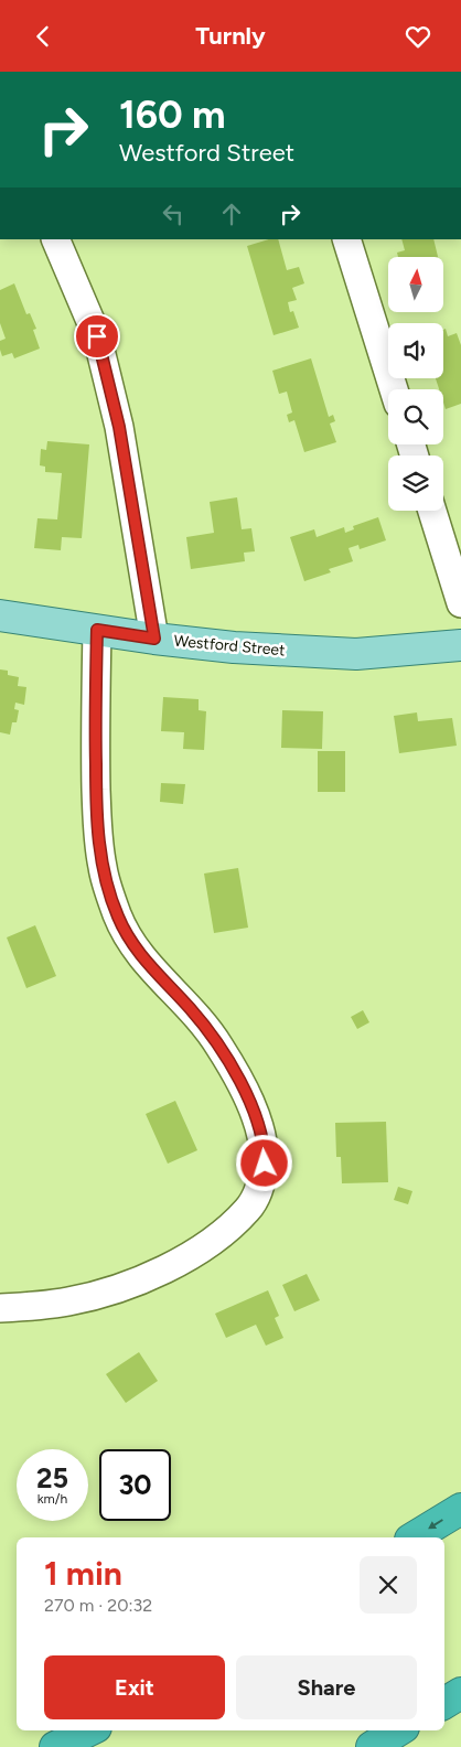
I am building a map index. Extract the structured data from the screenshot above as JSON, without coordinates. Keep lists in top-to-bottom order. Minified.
{"streets":{"main road":["Westford Street"]},"north":"top","page":{"header":"Turnly","turn":["160 m","Westford Street"],"speed":"25 km/h","limit":"30","heading":["1 min","270 m · 20:32"],"buttons":["Exit","Share"]}}
